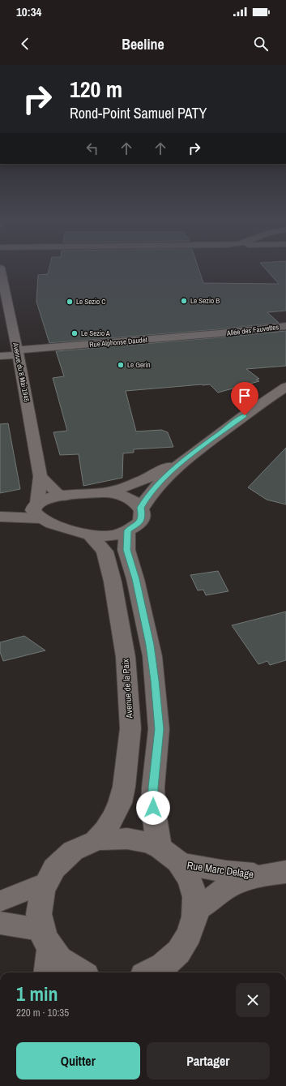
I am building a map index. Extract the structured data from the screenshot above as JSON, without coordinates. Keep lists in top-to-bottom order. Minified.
{"streets":{"main road":["Avenue de la Paix","Rue Marc Delage"],"street":["Allée des Fauvettes","Rue Alphonse Daudet","Avenue du 8 Mai 1945"]},"crossings":[["Allée des Fauvettes","Rue Alphonse Daudet"],["Rue Alphonse Daudet","Avenue du 8 Mai 1945"]],"places":["Le Sezio B","Le Sezio C","Le Sezio A","Le Gerin"],"page":{"status":"10:34","header":"Beeline","turn":["120 m","Rond-Point Samuel PATY"],"heading":["1 min","220 m · 10:35"],"buttons":["Quitter","Partager"]}}
